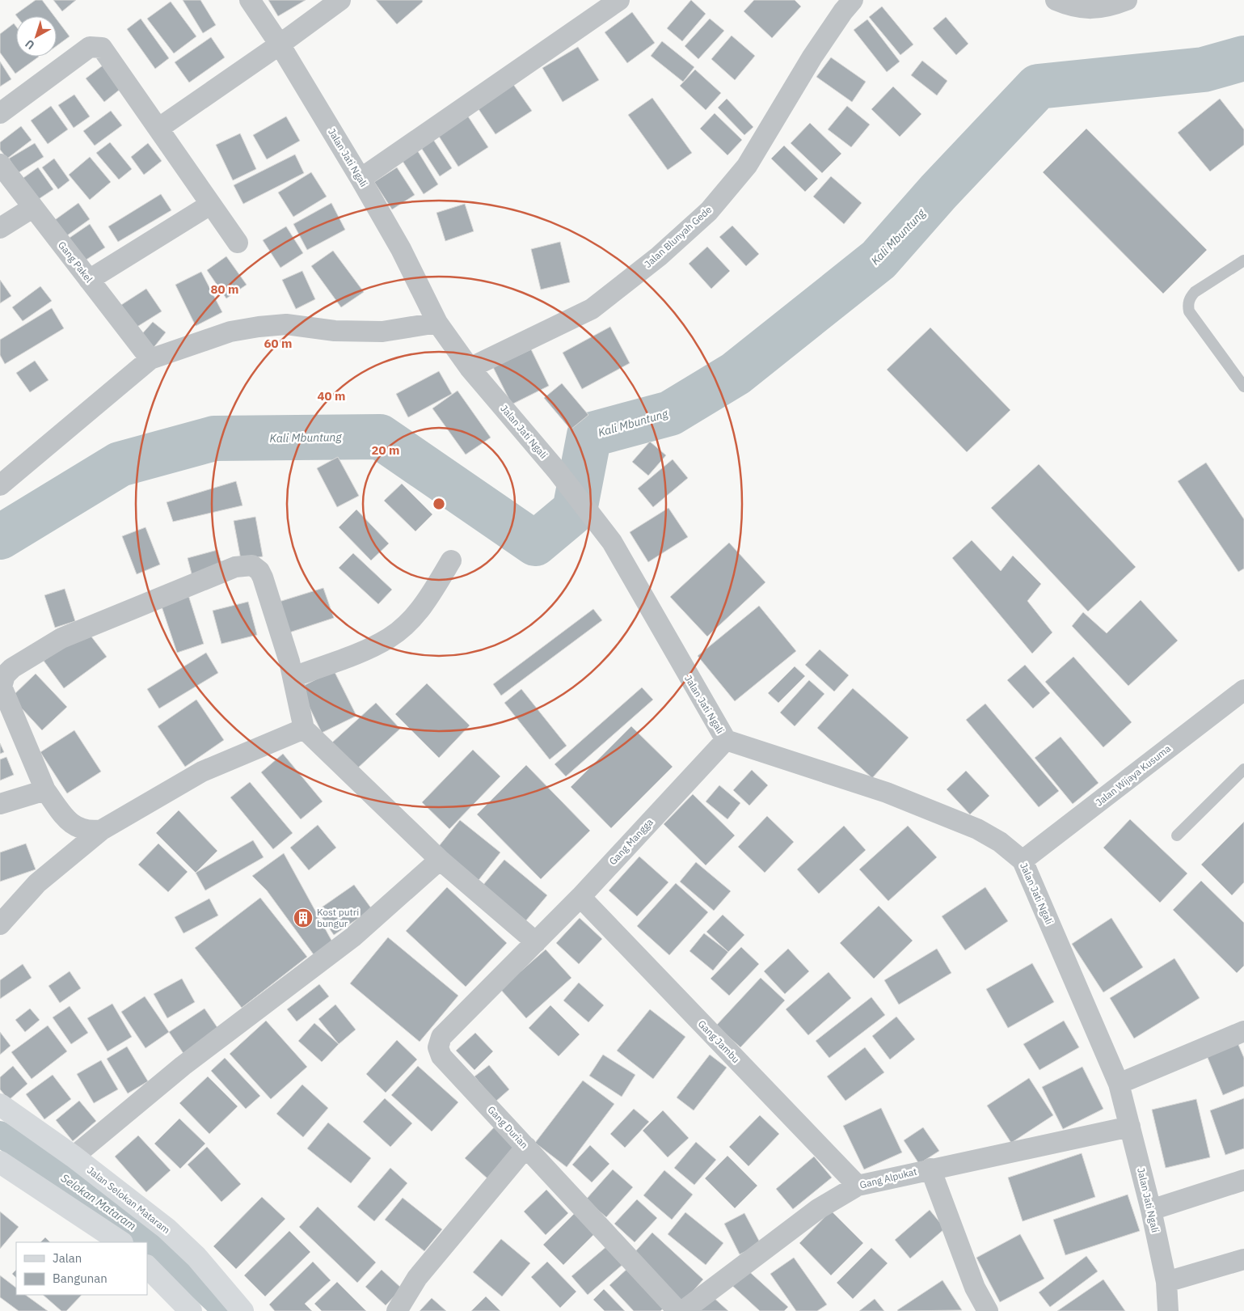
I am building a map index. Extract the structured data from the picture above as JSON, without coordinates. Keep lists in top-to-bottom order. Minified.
{"streets":{"main road":["Jalan Selokan Mataram"],"street":["Jalan Jati Ngali","Jalan Blunyah Gede","Gang Pakel","Jalan Wijaya Kusuma","Gang Mangga","Gang Jambu","Gang Durian","Gang Alpukat"]},"crossings":[["Jalan Jati Ngali","Jalan Blunyah Gede"],["Jalan Jati Ngali","Jalan Wijaya Kusuma"],["Jalan Jati Ngali","Gang Mangga"],["Jalan Jati Ngali","Gang Alpukat"],["Gang Mangga","Gang Jambu"],["Gang Mangga","Gang Durian"],["Gang Jambu","Gang Alpukat"],["Gang Durian","Gang Alpukat"]],"water":["Kali Mbuntung","Selokan Mataram"],"places":{"building":["Kost putri bungur"]},"legend":["Jalan","Bangunan"],"north":"bottom left","rings":["80 m","60 m","40 m","20 m"]}
